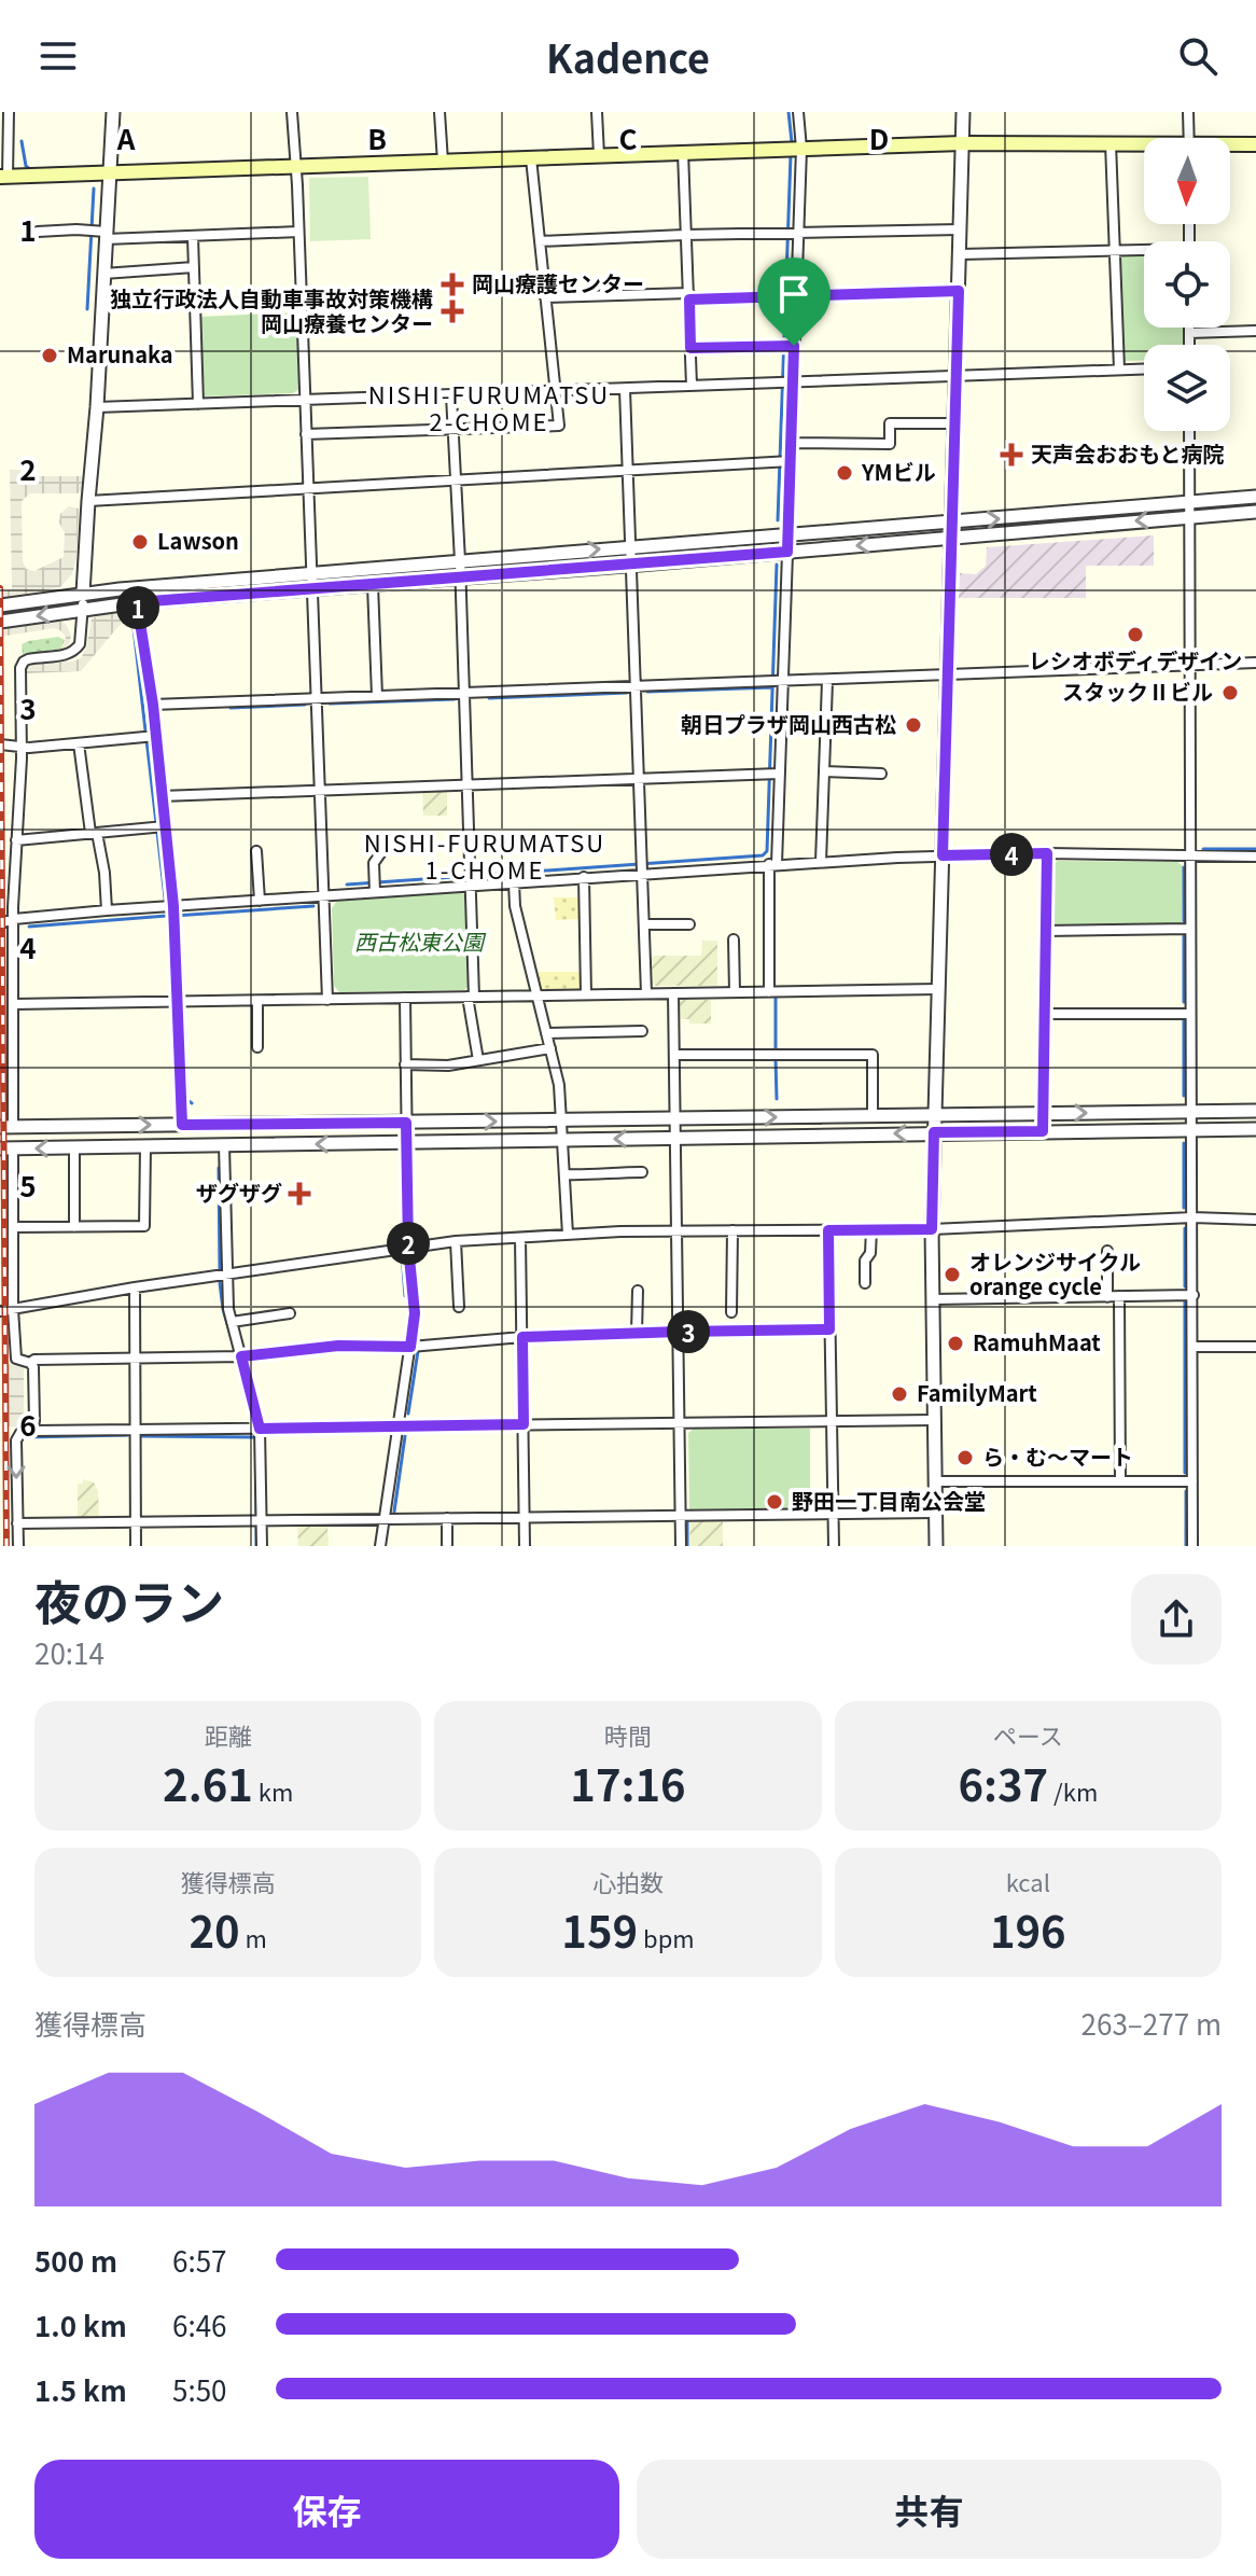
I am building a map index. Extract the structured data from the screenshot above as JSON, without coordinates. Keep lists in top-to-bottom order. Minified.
{"districts":["NISHI-FURUMATSU 2-CHOME","NISHI-FURUMATSU 1-CHOME"],"parks":["西古松東公園"],"places":{"health":["岡山療護センター","独立行政法人自動車事故対策機構 岡山療養センター","天声会おおもと病院","ザグザグ"],"other":["Marunaka","YMビル","Lawson","レシオボディデザイン","スタックⅡビル","朝日プラザ岡山西古松","オレンジサイクル orange cycle","RamuhMaat","FamilyMart","ら・む～マート","野田一丁目南公会堂"]},"north":"bottom","page":{"header":"Kadence","pins":["1","4","2","3"],"heading":["夜のラン","20:14"],"stats":[["距離","2.61 km"],["時間","17:16"],["ペース","6:37 /km"],["獲得標高","20 m"],["心拍数","159 bpm"],["kcal","196"]],"chart":["獲得標高","263–277 m"],"list":[{"name":"500 m","note":"6:57"},{"name":"1.0 km","note":"6:46"},{"name":"1.5 km","note":"5:50"}],"buttons":["保存","共有"]},"grid":{"columns":["A","B","C","D"],"rows":["1","2","3","4","5","6"]}}
